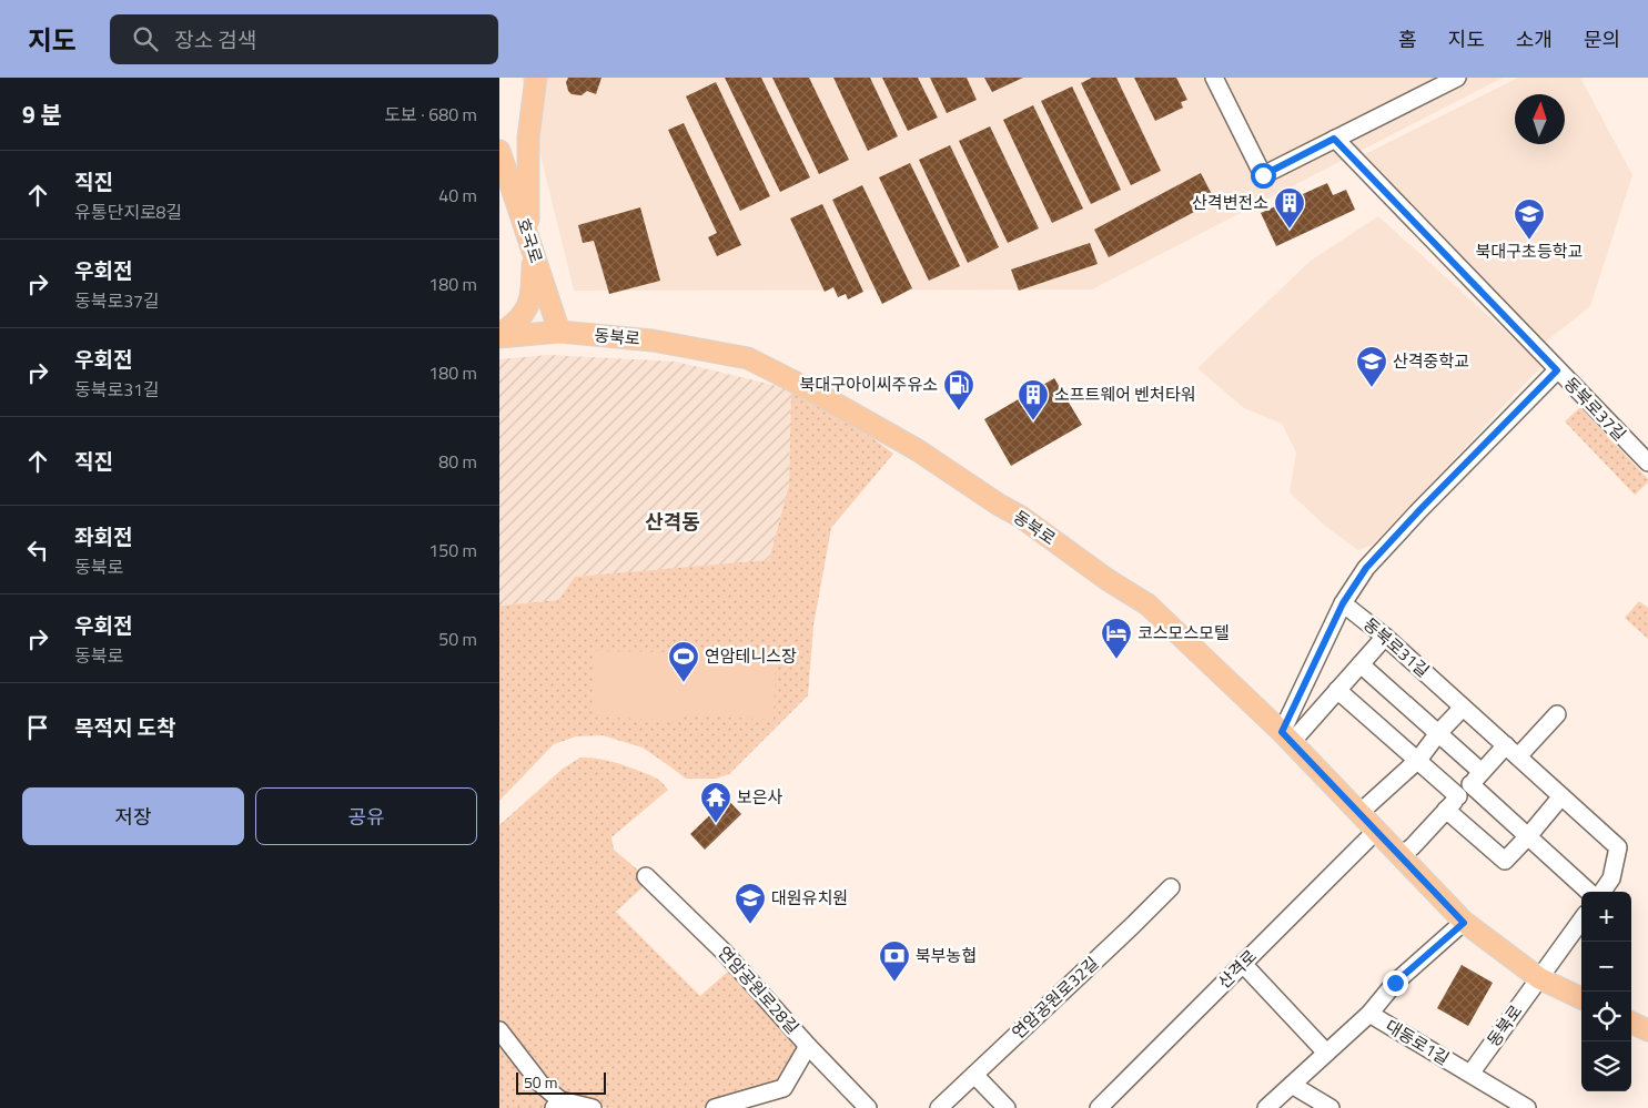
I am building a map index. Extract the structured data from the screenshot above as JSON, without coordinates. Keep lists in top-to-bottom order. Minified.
{"streets":{"main road":["호국로","동북로"],"street":["동북로37길","동북로31길","산격로","연암공원로28길","연암공원로32길","대동로1길"]},"crossings":[["호국로","동북로"],["동북로","산격로"],["동북로","대동로1길"]],"districts":["산격동"],"places":{"building":["산격변전소","소프트웨어 벤처타워"],"school or university":["북대구초등학교","산격중학교","대원유치원"],"fuel station":["북대구아이씨주유소"],"hotel":["코스모스모텔"],"sports":["연암테니스장"],"temple":["보은사"],"bank":["북부농협"]},"scale_bar":"50 m","north":"top","page":{"header":"지도","search":"장소 검색","nav":["홈","지도","소개","문의"],"heading":["9 분","도보 · 680 m"],"list":[["직진","유통단지로8길","40 m"],["우회전","동북로37길","180 m"],["우회전","동북로31길","180 m"],["직진","80 m"],["좌회전","동북로","150 m"],["우회전","동북로","50 m"],"목적지 도착"],"buttons":["저장","공유"],"map_buttons":["+","−"],"scale":"50 m"}}
